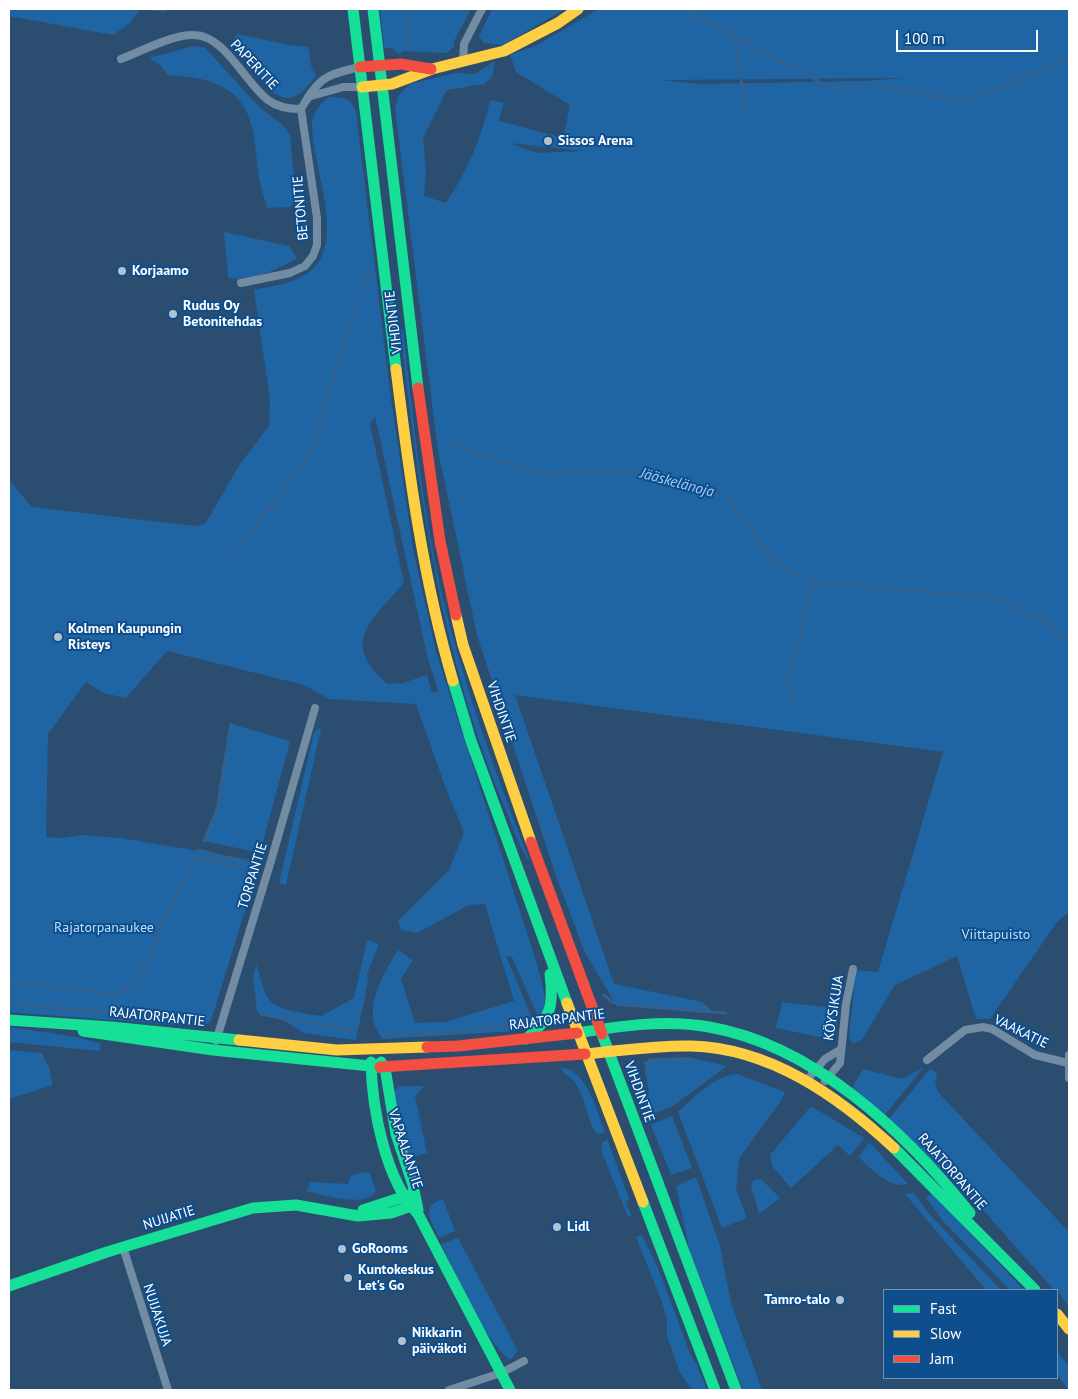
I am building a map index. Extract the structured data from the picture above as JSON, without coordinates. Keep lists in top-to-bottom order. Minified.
{"streets":{"main road":["VIHDINTIE","RAJATORPANTIE","VAPAALANTIE","NUIJATIE"],"street":["PAPERITIE","BETONITIE","TORPANTIE","KÖYSIKUJA","VAAKATIE","NUIJAKUJA"]},"crossings":[["PAPERITIE","BETONITIE"],["VIHDINTIE","RAJATORPANTIE"],["TORPANTIE","RAJATORPANTIE"],["KÖYSIKUJA","RAJATORPANTIE"],["RAJATORPANTIE","VAPAALANTIE"],["VAPAALANTIE","NUIJATIE"],["NUIJATIE","NUIJAKUJA"]],"water":["Jääskelänoja"],"parks":["Rajatorpanaukee","Viittapuisto"],"places":["Sissos Arena","Korjaamo","Rudus Oy Betonitehdas","Kolmen Kaupungin Risteys","Lidl","GoRooms","Kuntokeskus Let's Go","Tamro-talo","Nikkarin päiväkoti"],"legend":["Fast","Slow","Jam"],"scale_bar":"100 m"}
